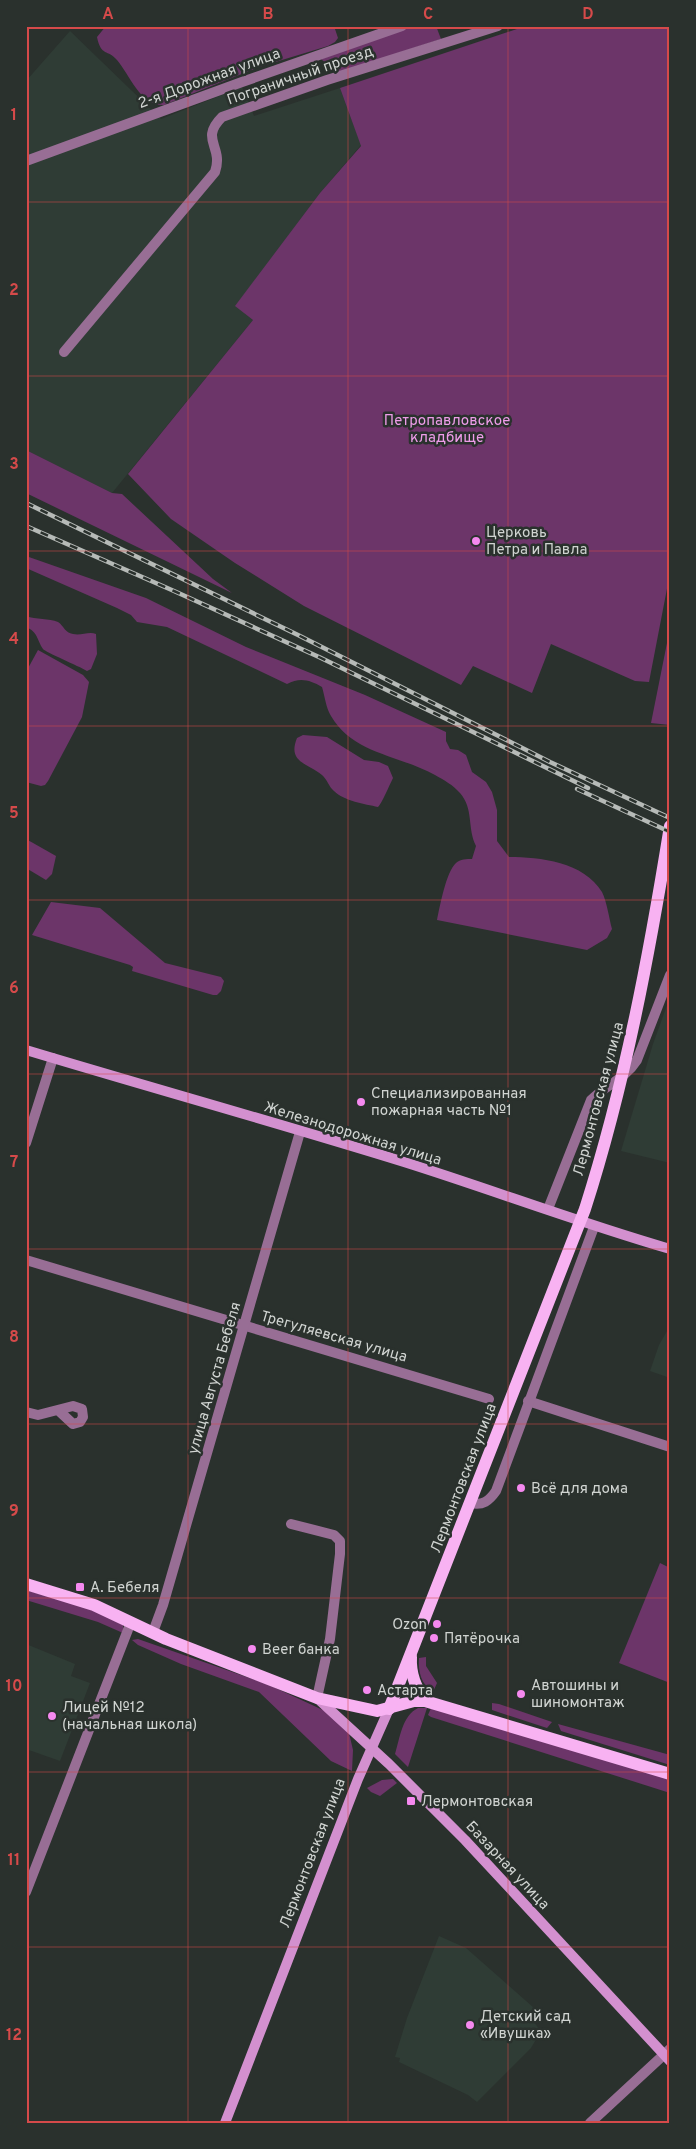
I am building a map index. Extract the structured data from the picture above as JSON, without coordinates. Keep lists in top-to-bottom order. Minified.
{"streets":{"main road":["Лермонтовская улица","Железнодорожная улица","Базарная улица"],"street":["Пограничный проезд","2-я Дорожная улица","Трегуляевская улица","улица Августа Бебеля"]},"crossings":[["Лермонтовская улица","Базарная улица"],["Железнодорожная улица","улица Августа Бебеля"],["Трегуляевская улица","улица Августа Бебеля"]],"parks":["Петропавловское кладбище"],"places":{"other":["Церковь Петра и Павла","Специализированная пожарная часть №1","Всё для дома","Ozon","Пятёрочка","Beer банка","Астарта","Автошины и шиномонтаж","Лицей №12 (начальная школа)","Детский сад «Ивушка»"],"transit":["А. Бебеля","Лермонтовская"]},"grid":{"columns":["A","B","C","D"],"rows":["1","2","3","4","5","6","7","8","9","10","11","12"]}}
